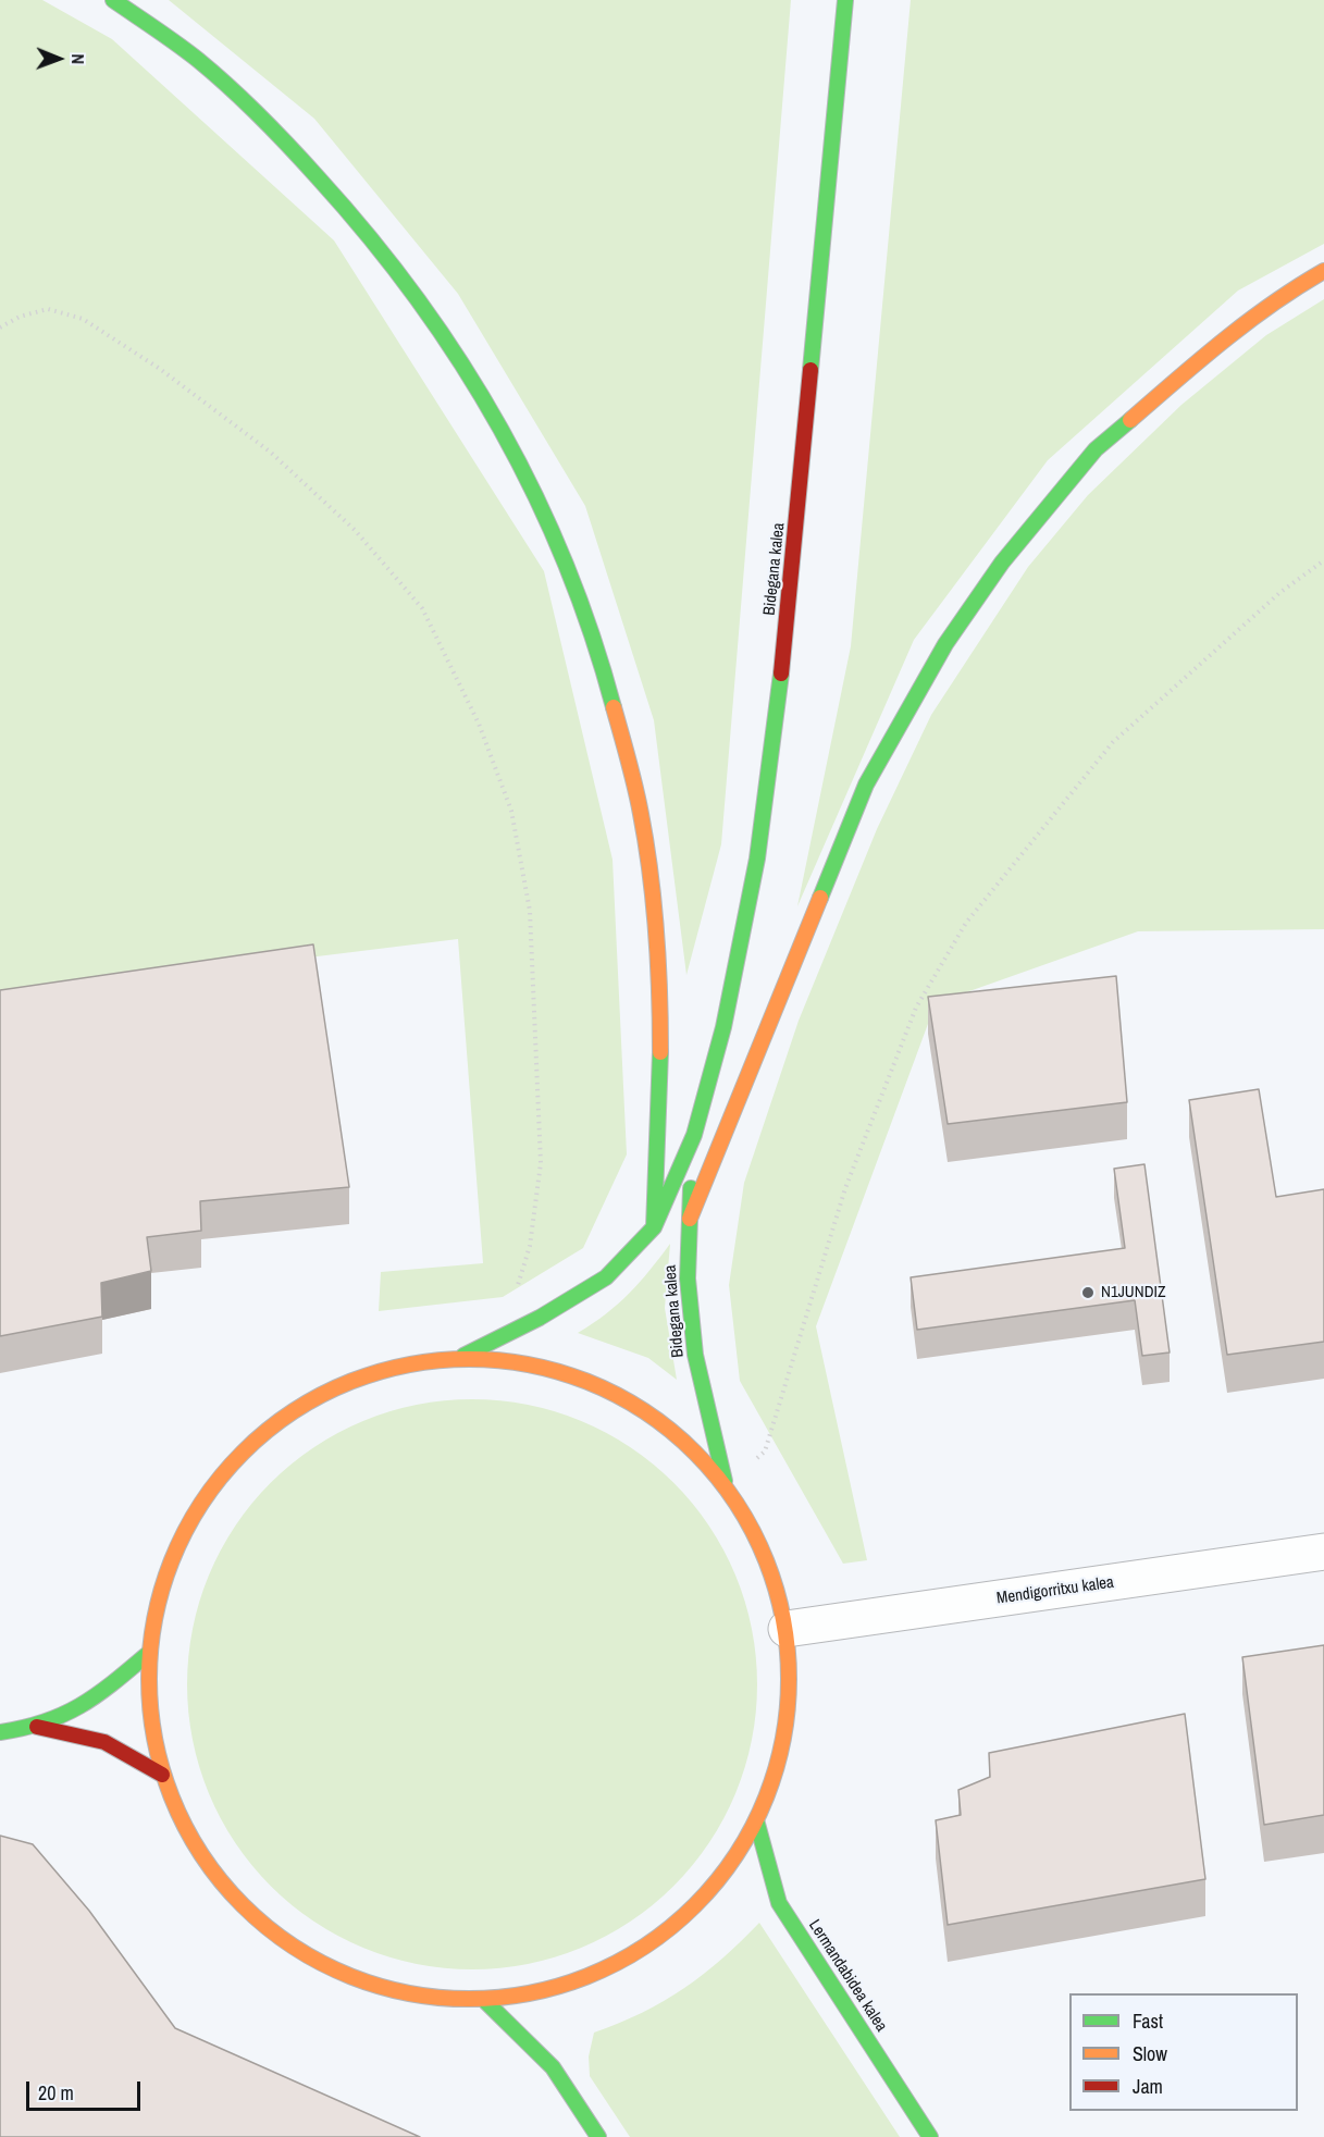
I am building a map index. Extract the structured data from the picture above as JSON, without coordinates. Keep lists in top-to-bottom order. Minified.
{"streets":{"main road":["Bidegana kalea","Lermandabidea kalea"],"street":["Mendigorritxu kalea"]},"places":["N1JUNDIZ"],"legend":["Fast","Slow","Jam"],"scale_bar":"20 m","north":"right"}
